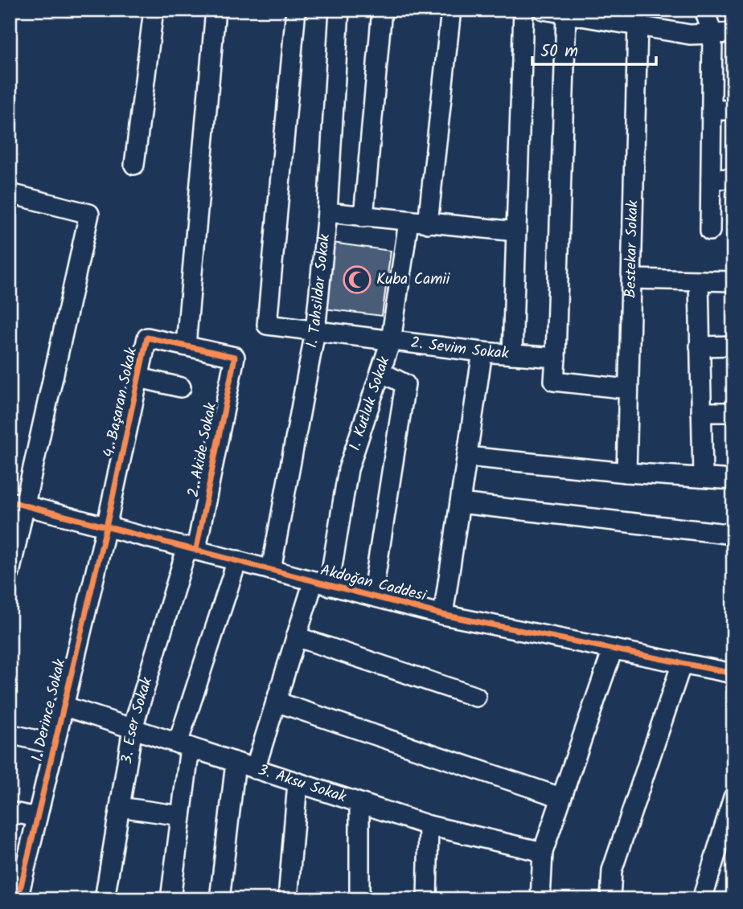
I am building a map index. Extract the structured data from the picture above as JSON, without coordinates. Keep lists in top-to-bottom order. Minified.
{"streets":{"street":["Bestekar Sokak","1. Tahsildar Sokak","2. Sevim Sokak","4. Başaran Sokak","1. Kutluk Sokak","2. Akide Sokak","Akdoğan Caddesi","1. Derince Sokak","3. Eser Sokak","3. Aksu Sokak"]},"crossings":[["1. Tahsildar Sokak","2. Sevim Sokak"],["1. Tahsildar Sokak","Akdoğan Caddesi"],["2. Sevim Sokak","1. Kutluk Sokak"],["4. Başaran Sokak","2. Akide Sokak"],["4. Başaran Sokak","Akdoğan Caddesi"],["4. Başaran Sokak","1. Derince Sokak"],["1. Kutluk Sokak","Akdoğan Caddesi"],["1. Kutluk Sokak","3. Aksu Sokak"],["2. Akide Sokak","Akdoğan Caddesi"],["2. Akide Sokak","3. Eser Sokak"],["Akdoğan Caddesi","1. Derince Sokak"],["Akdoğan Caddesi","3. Eser Sokak"],["1. Derince Sokak","3. Aksu Sokak"],["3. Eser Sokak","3. Aksu Sokak"]],"places":{"mosque":["Kuba Camii"]},"scale_bar":"50 m"}
